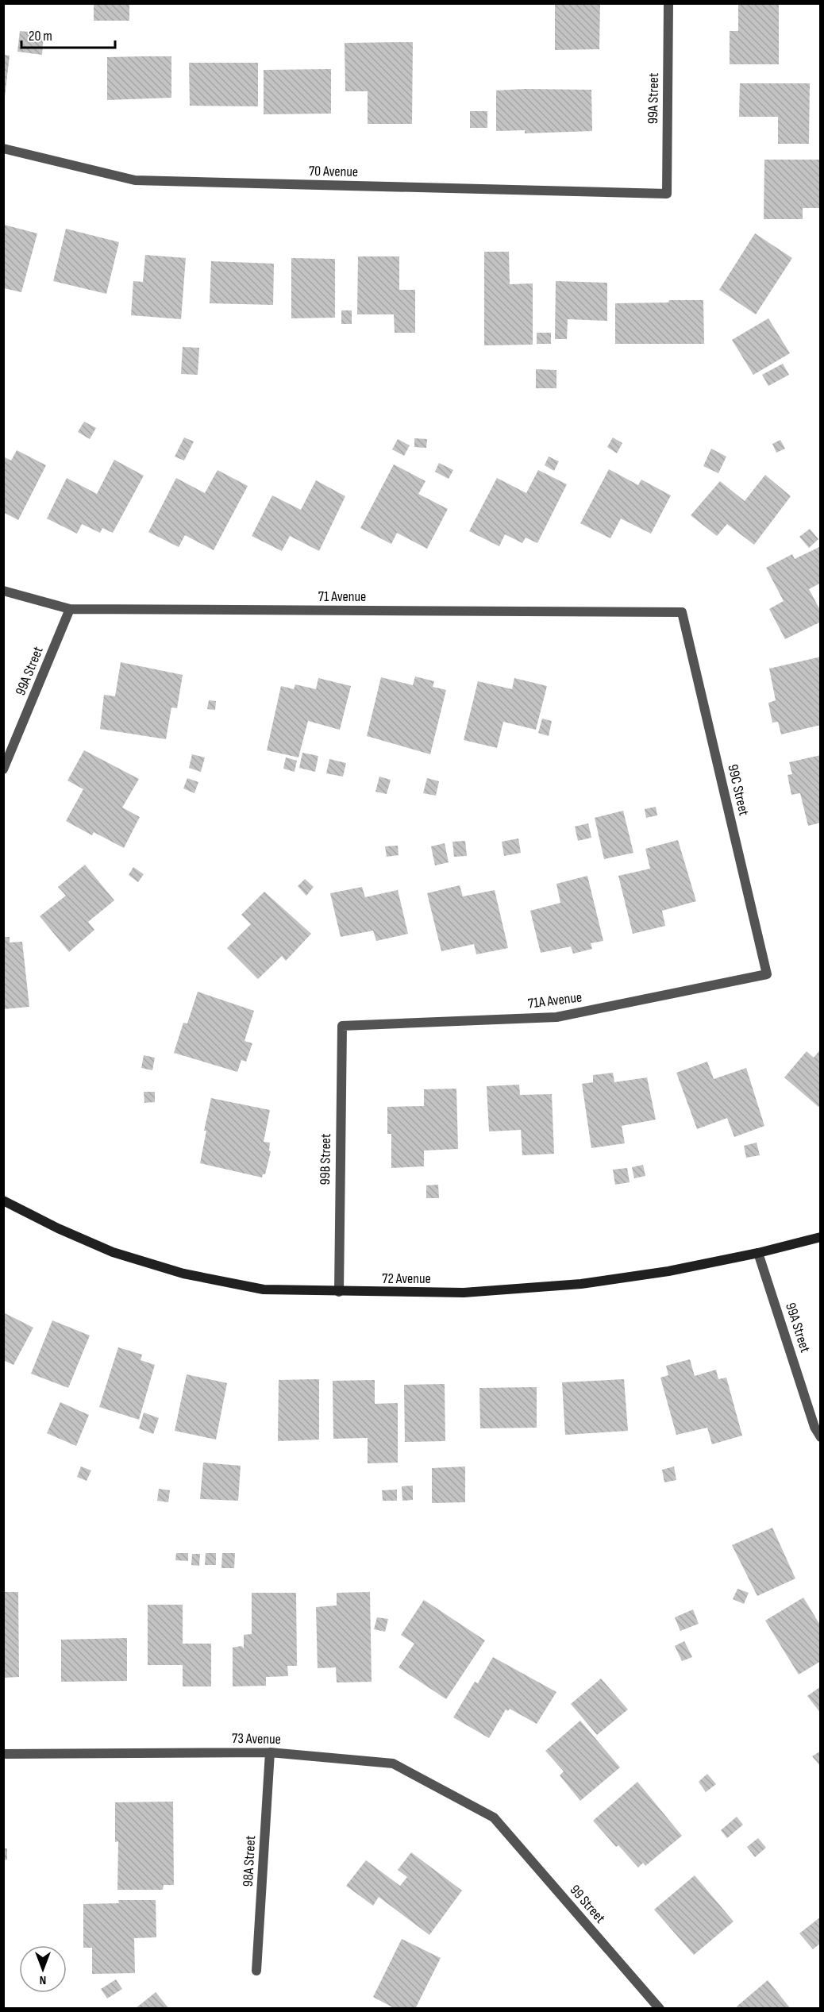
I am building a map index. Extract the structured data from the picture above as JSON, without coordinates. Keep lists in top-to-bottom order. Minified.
{"streets":{"street":["99A Street","70 Avenue","71 Avenue","99C Street","71A Avenue","99B Street","72 Avenue","73 Avenue","98A Street","99 Street"]},"crossings":[["99A Street","70 Avenue"],["99A Street","71 Avenue"],["99A Street","72 Avenue"],["71 Avenue","99C Street"],["99C Street","71A Avenue"],["71A Avenue","99B Street"],["99B Street","72 Avenue"],["73 Avenue","98A Street"],["73 Avenue","99 Street"]],"scale_bar":"20 m","north":"bottom"}
